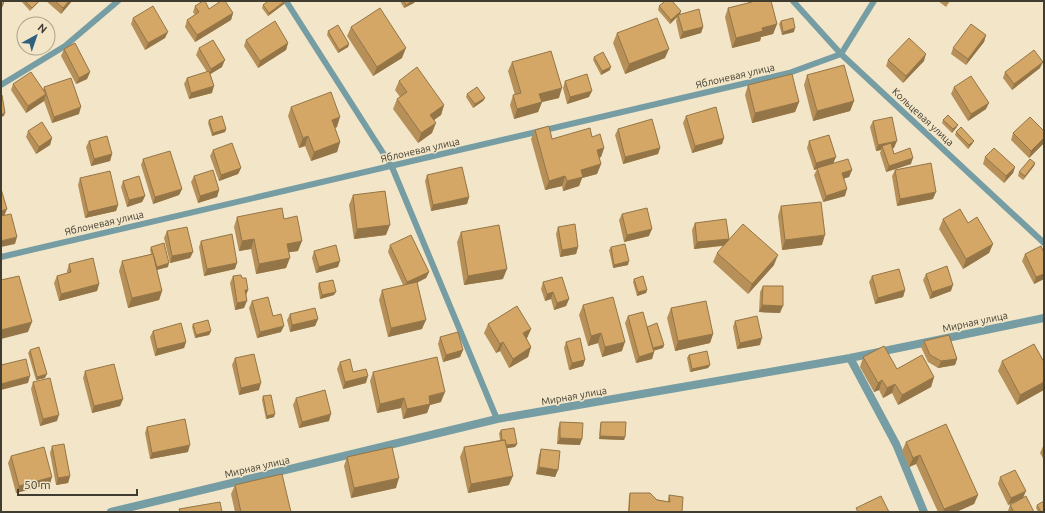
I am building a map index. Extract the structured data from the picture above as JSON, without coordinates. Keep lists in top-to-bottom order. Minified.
{"streets":{"street":["Мирная улица"],"lane":["Яблоневая улица","Кольцевая улица"]},"crossings":[["Яблоневая улица","Кольцевая улица"]],"scale_bar":"50 m","north":"top right"}
